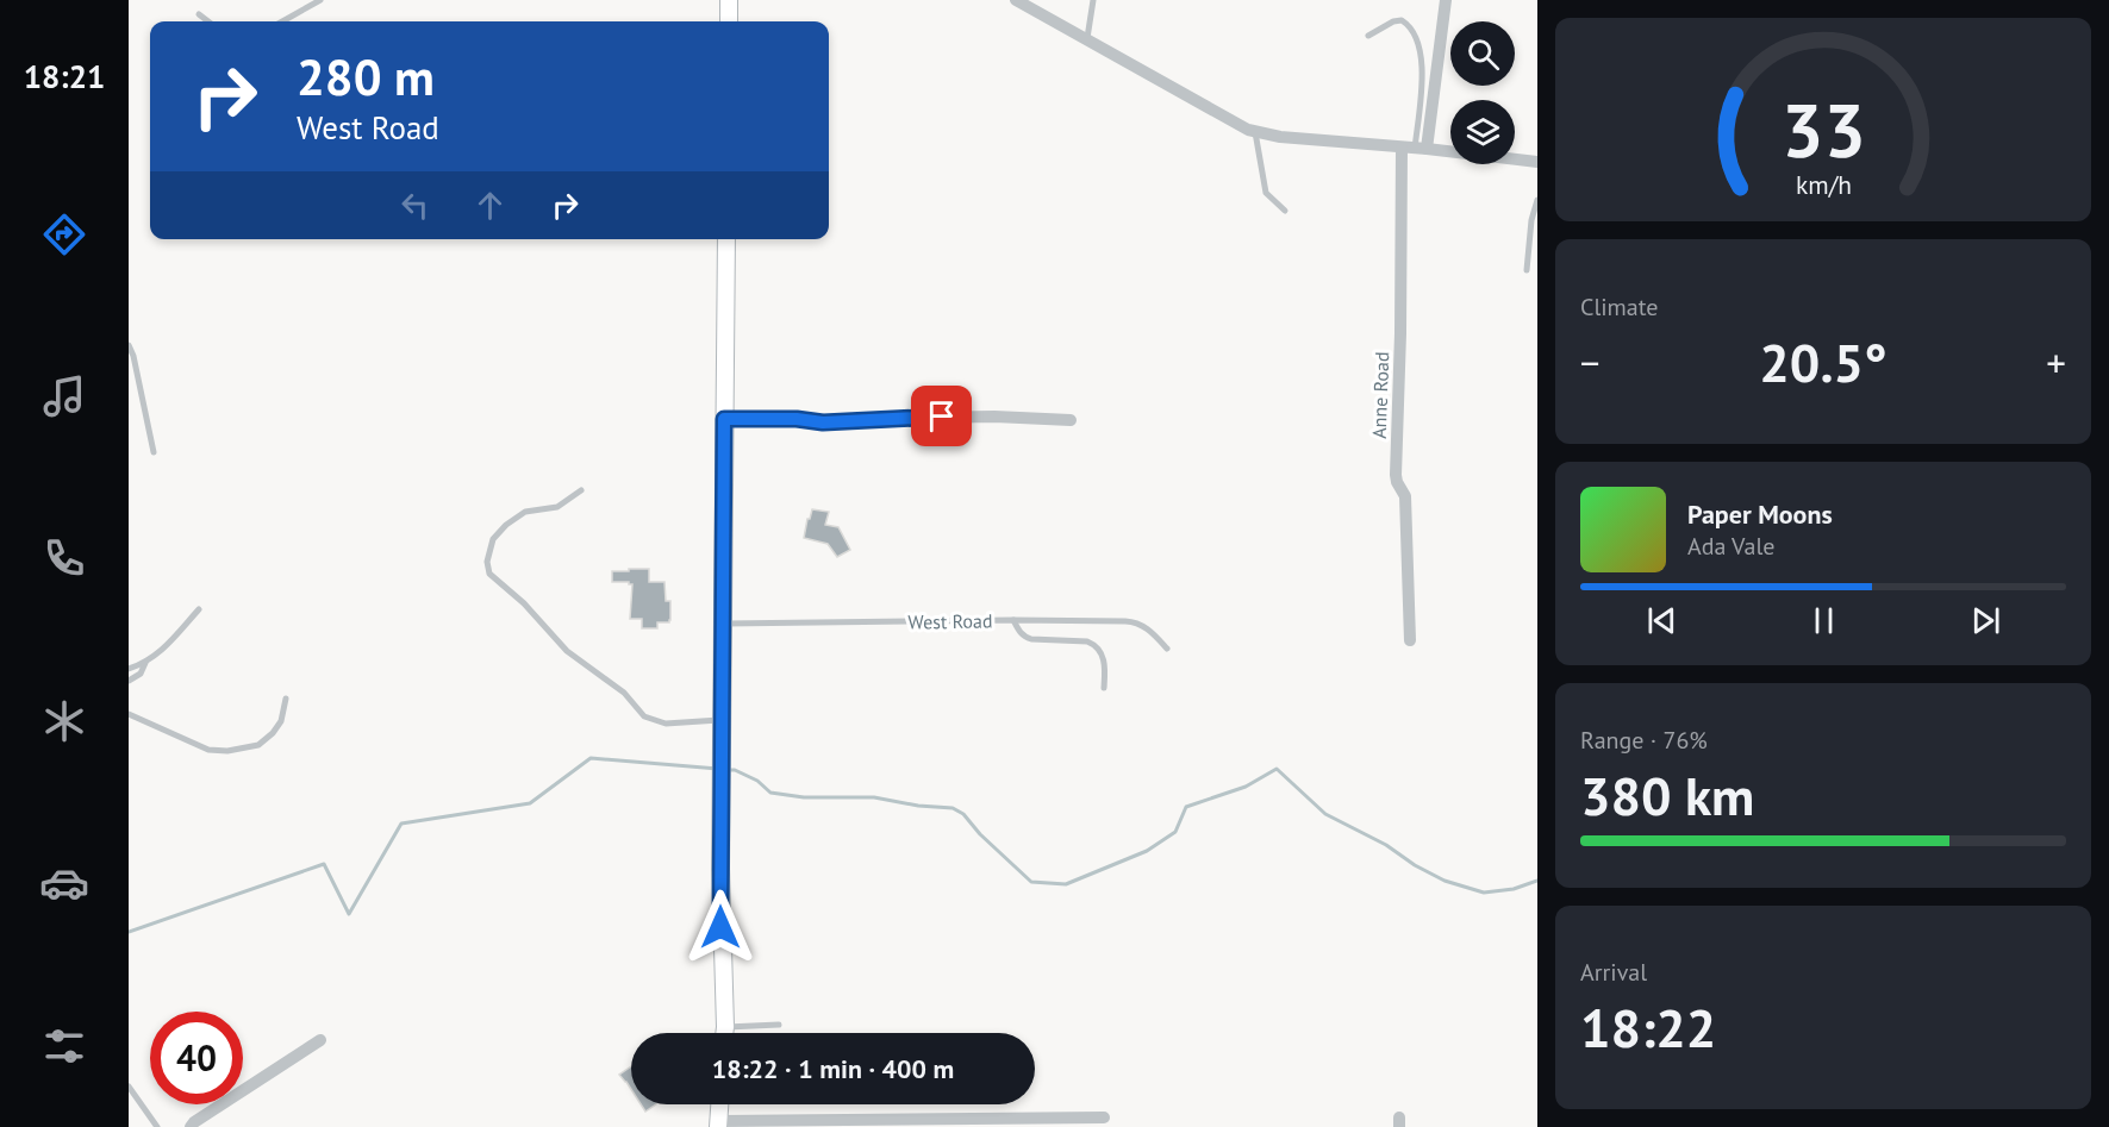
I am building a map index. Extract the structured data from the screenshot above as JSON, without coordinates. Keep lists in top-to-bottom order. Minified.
{"streets":{"street":["Anne Road"],"lane":["West Road"]},"page":{"tabs":"18:21","turn":["280 m","West Road"],"tile":["Climate",["Range · 76%","380 km"],["Arrival","18:22"]],"heat":["−","20.5°","+"],"song":["Paper Moons","Ada Vale"],"limit":"40","trip":"18:22 · 1 min · 400 m","gauge":["33","km/h"]}}
